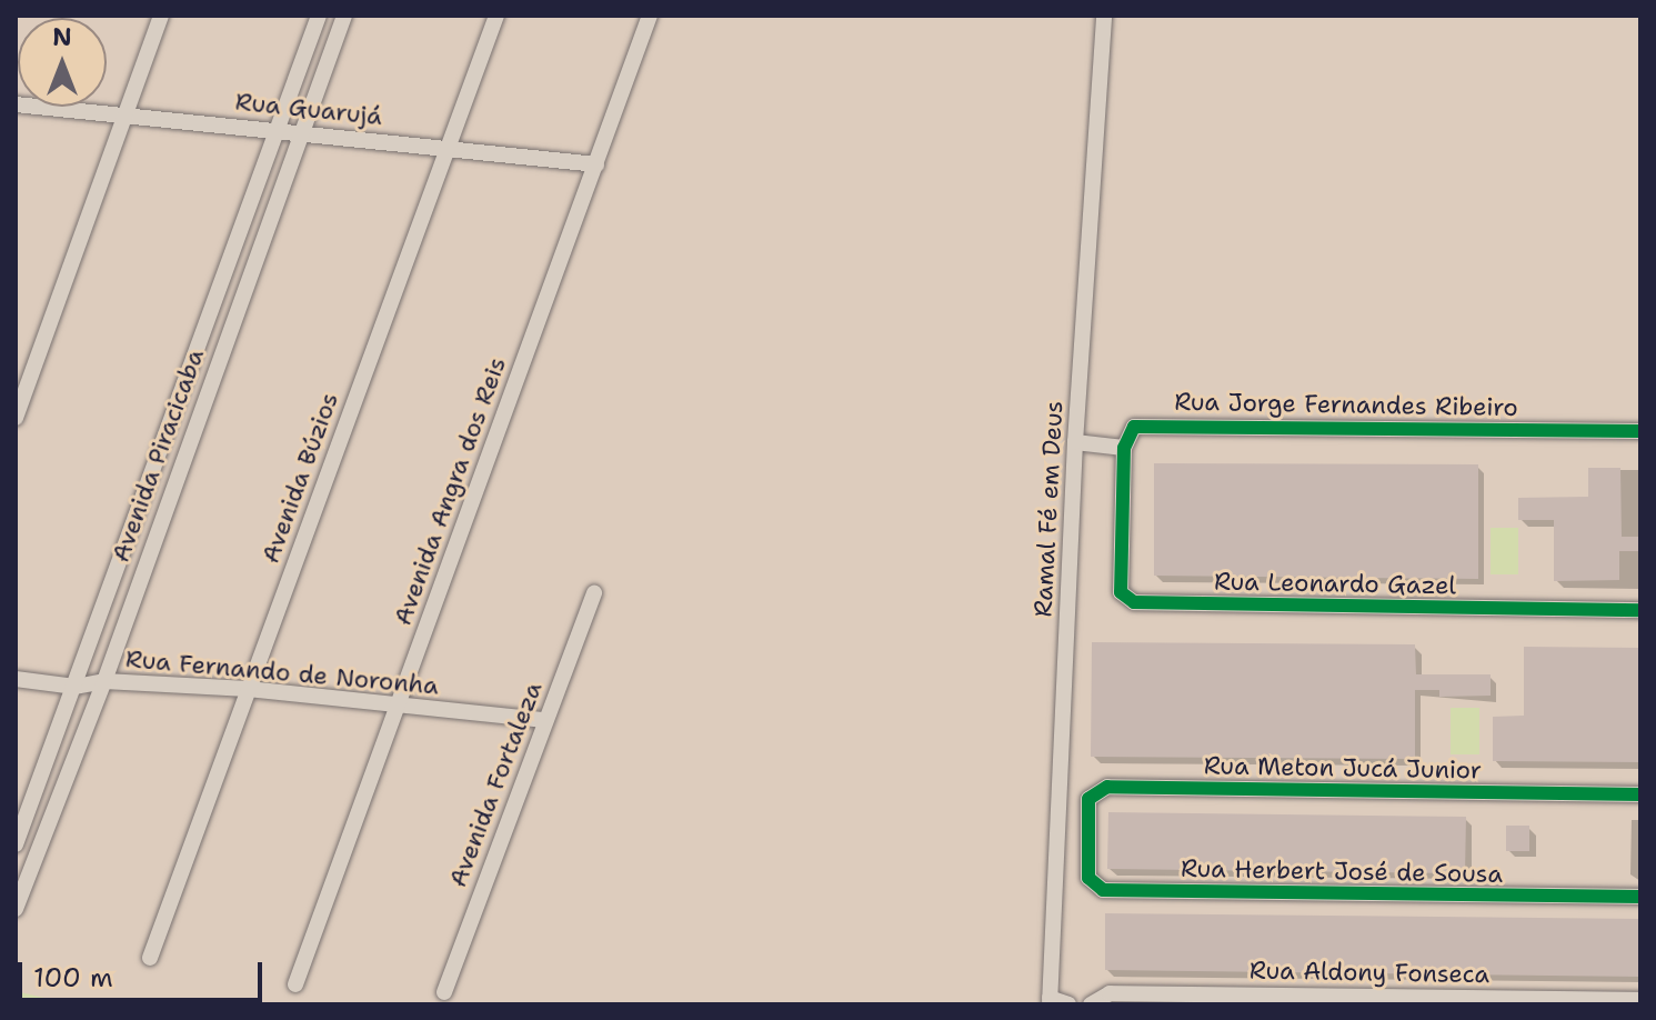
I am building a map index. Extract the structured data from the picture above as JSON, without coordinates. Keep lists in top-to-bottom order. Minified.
{"streets":{"street":["Rua Guarujá","Rua Jorge Fernandes Ribeiro","Avenida Piracicaba","Avenida Búzios","Avenida Angra dos Reis","Ramal Fé em Deus","Rua Leonardo Gazel","Rua Fernando de Noronha","Rua Meton Jucá Junior","Avenida Fortaleza","Rua Herbert José de Sousa","Rua Aldony Fonseca"]},"crossings":[["Rua Guarujá","Avenida Piracicaba"],["Rua Guarujá","Avenida Búzios"],["Rua Guarujá","Avenida Angra dos Reis"],["Rua Jorge Fernandes Ribeiro","Rua Leonardo Gazel"],["Avenida Piracicaba","Rua Fernando de Noronha"],["Avenida Búzios","Rua Fernando de Noronha"],["Avenida Angra dos Reis","Rua Fernando de Noronha"],["Ramal Fé em Deus","Rua Meton Jucá Junior"],["Rua Fernando de Noronha","Avenida Fortaleza"],["Rua Meton Jucá Junior","Rua Herbert José de Sousa"]],"scale_bar":"100 m","north":"top"}
